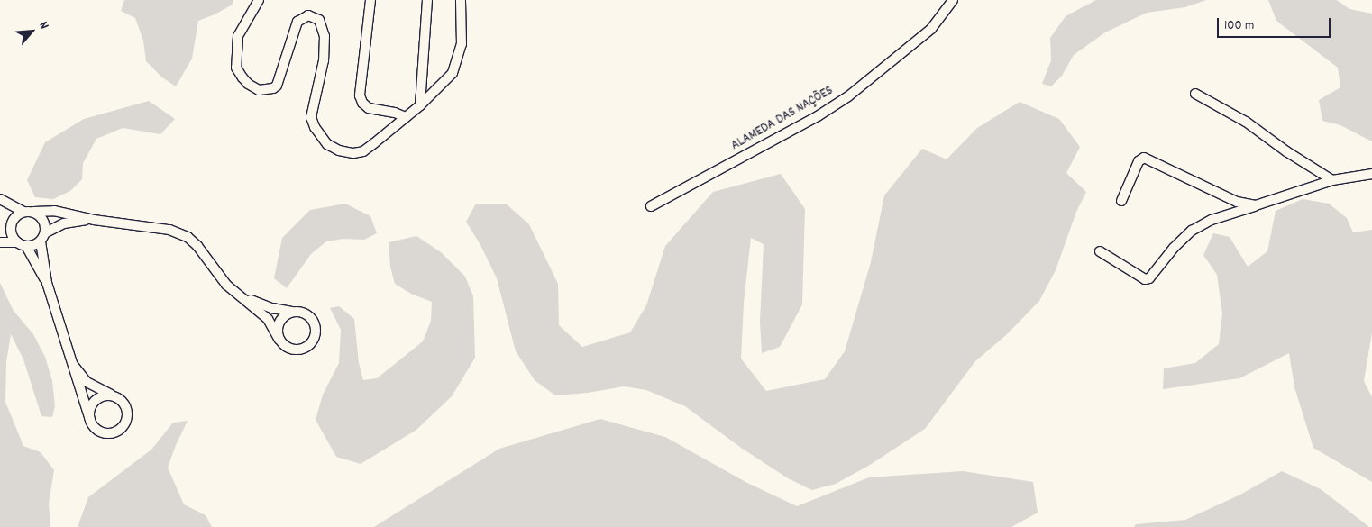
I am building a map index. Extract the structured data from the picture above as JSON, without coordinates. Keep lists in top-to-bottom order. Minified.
{"streets":{"street":["ALAMEDA DAS NAÇÕES"]},"scale_bar":"100 m","north":"top right"}
